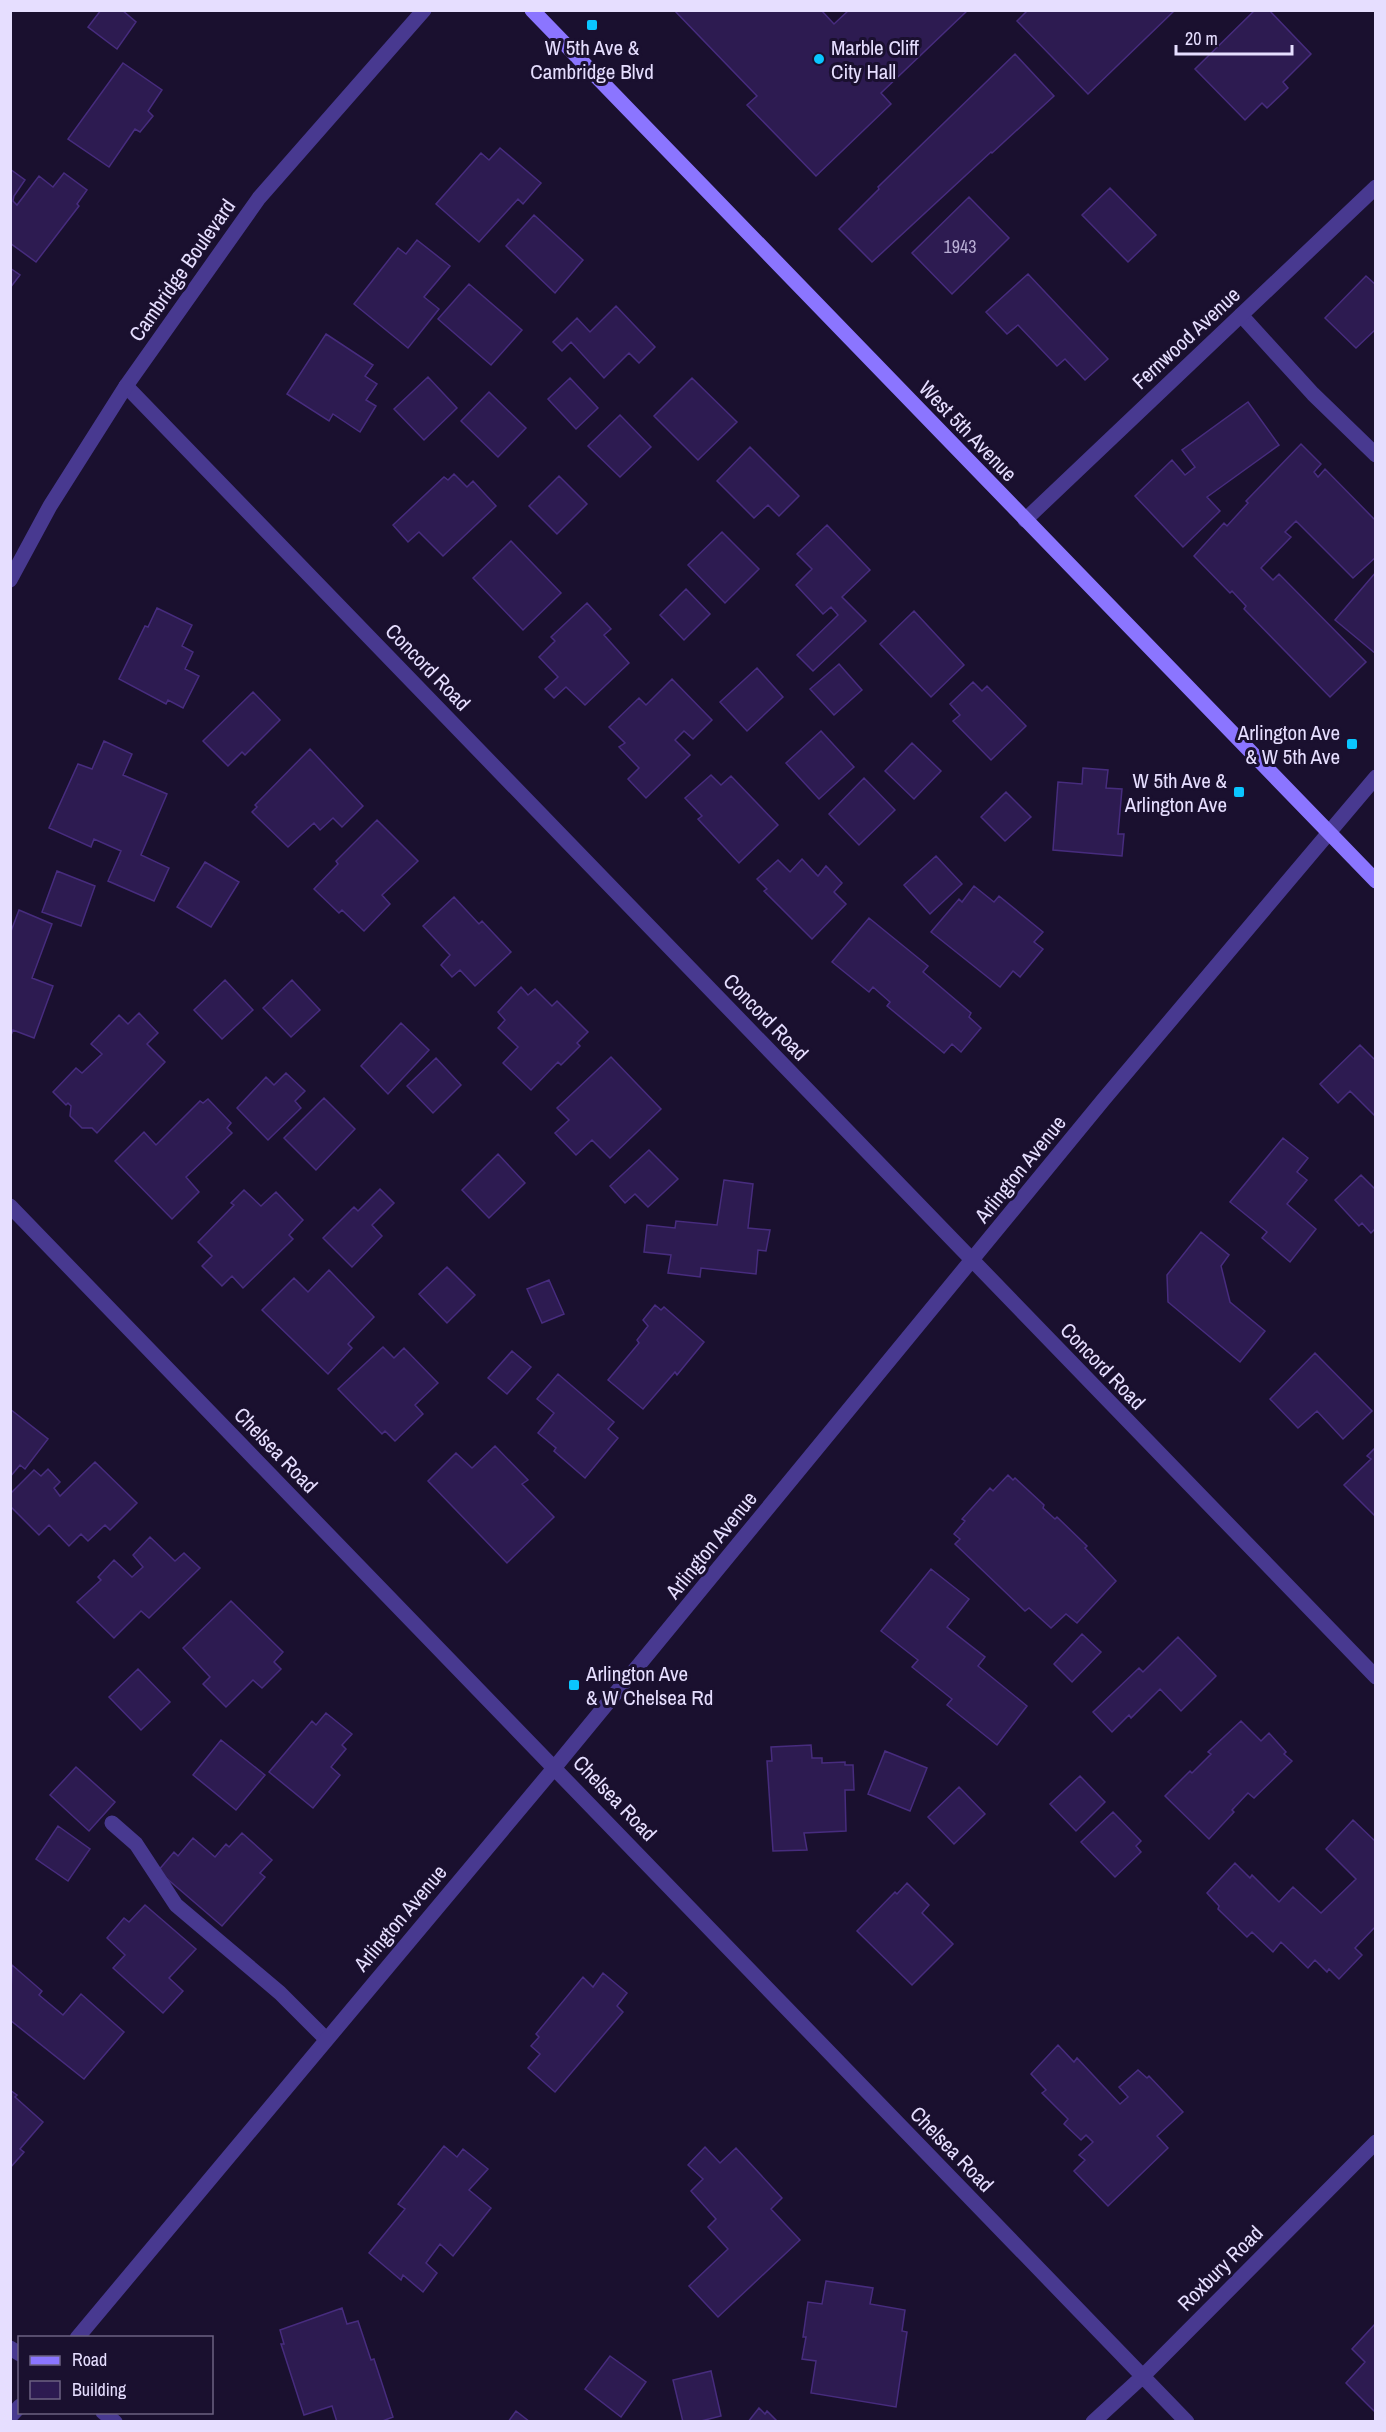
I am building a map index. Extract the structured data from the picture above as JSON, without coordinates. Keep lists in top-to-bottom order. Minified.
{"streets":{"main road":["West 5th Avenue"],"street":["Cambridge Boulevard","Fernwood Avenue","Concord Road","Arlington Avenue","Chelsea Road","Roxbury Road"]},"crossings":[["Cambridge Boulevard","Concord Road"],["Fernwood Avenue","West 5th Avenue"],["West 5th Avenue","Arlington Avenue"],["Concord Road","Arlington Avenue"],["Arlington Avenue","Chelsea Road"],["Chelsea Road","Roxbury Road"]],"places":{"transit":["W 5th Ave & Cambridge Blvd","Arlington Ave & W 5th Ave","W 5th Ave & Arlington Ave","Arlington Ave & W Chelsea Rd"],"other":["Marble Cliff City Hall"]},"house_numbers":["1943"],"legend":["Road","Building"],"scale_bar":"20 m"}
